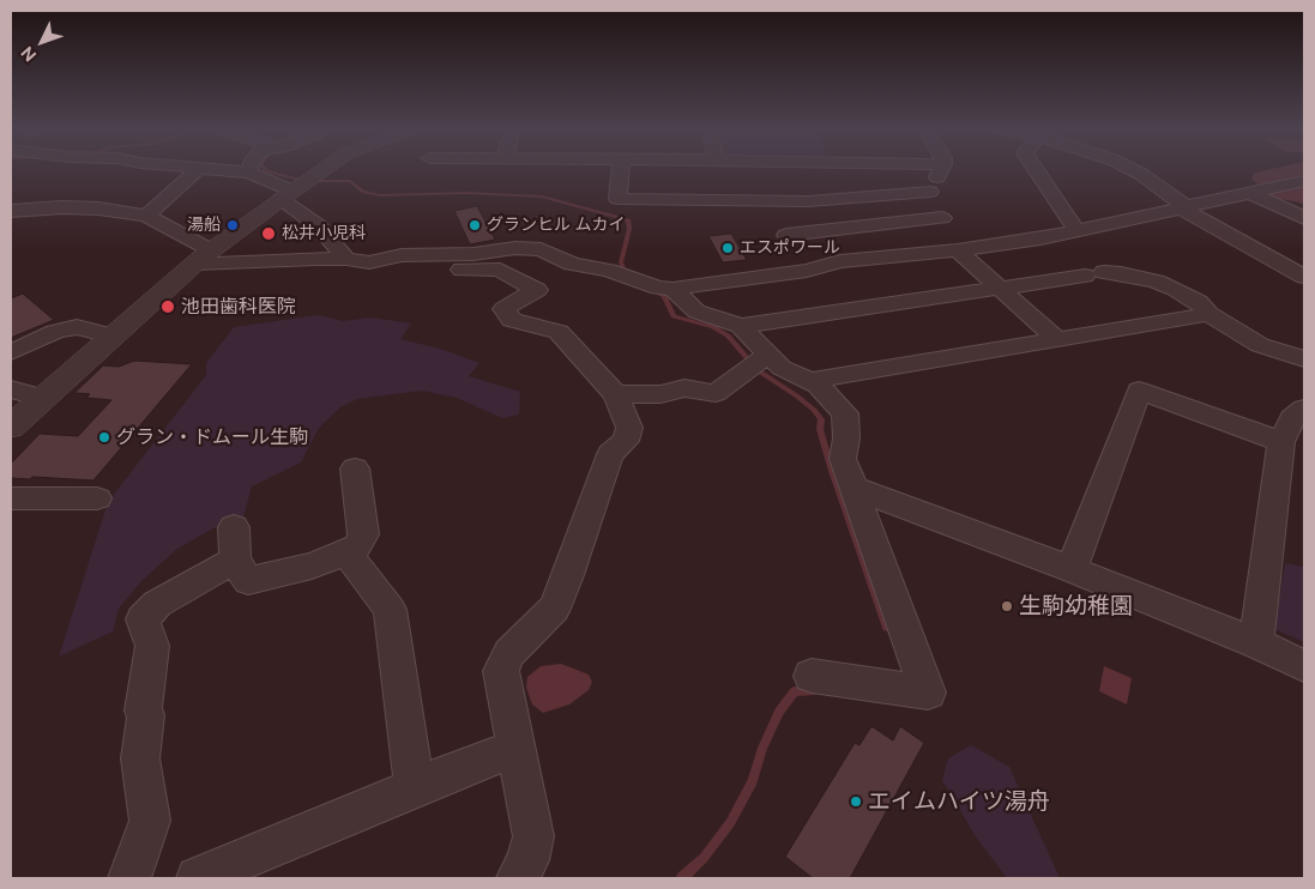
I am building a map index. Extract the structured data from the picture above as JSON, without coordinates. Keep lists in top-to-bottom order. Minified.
{"places":["湯船","グランヒル ムカイ","松井小児科","エスポワール","池田歯科医院","グラン・ドムール生駒","生駒幼稚園","エイムハイツ湯舟"],"north":"bottom left"}
